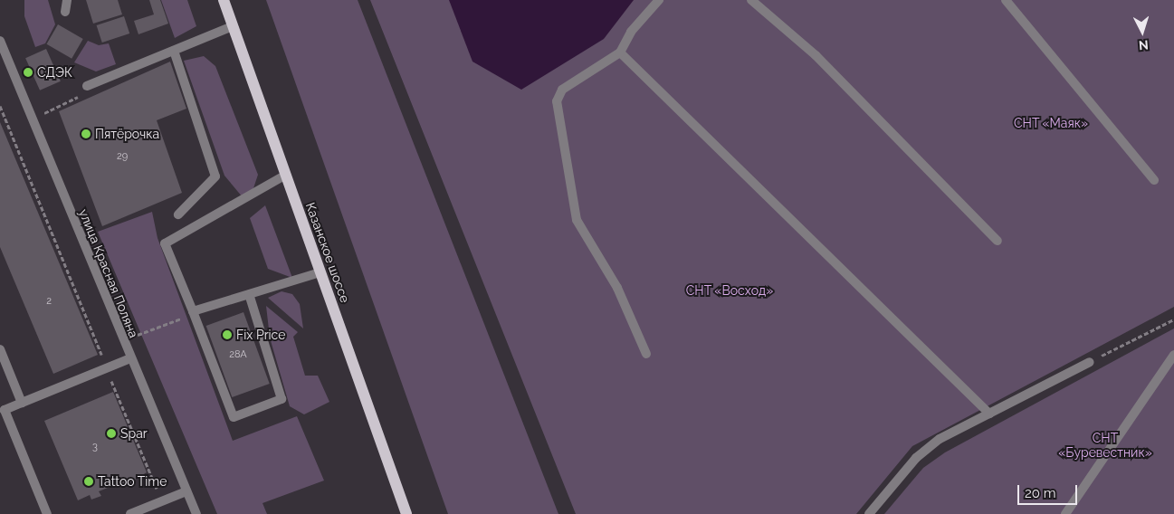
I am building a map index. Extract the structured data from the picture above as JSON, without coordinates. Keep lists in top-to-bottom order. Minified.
{"streets":{"main road":["Казанское шоссе"],"street":["улица Красная Поляна"]},"parks":["СНТ «Маяк»","СНТ «Восход»","СНТ «Буревестник»"],"places":["СДЭК","Пятёрочка","Fix Price","Spar","Tattoo Time"],"house_numbers":["29","2","28А","3"],"scale_bar":"20 m","north":"bottom"}
